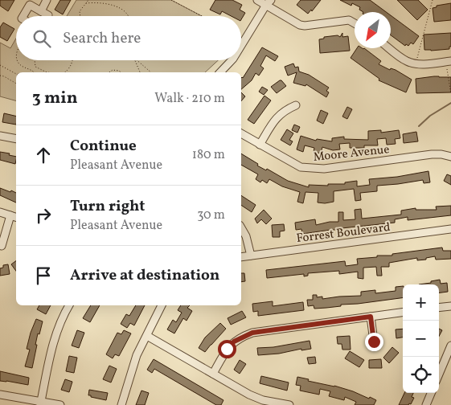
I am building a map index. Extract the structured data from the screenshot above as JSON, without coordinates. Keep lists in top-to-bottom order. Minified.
{"streets":{"street":["Moore Avenue","Forrest Boulevard"]},"north":"bottom left","page":{"search":"Search here","heading":["3 min","Walk · 210 m"],"list":[["Continue","Pleasant Avenue","180 m"],["Turn right","Pleasant Avenue","30 m"],"Arrive at destination"],"map_buttons":["+","−"]}}
